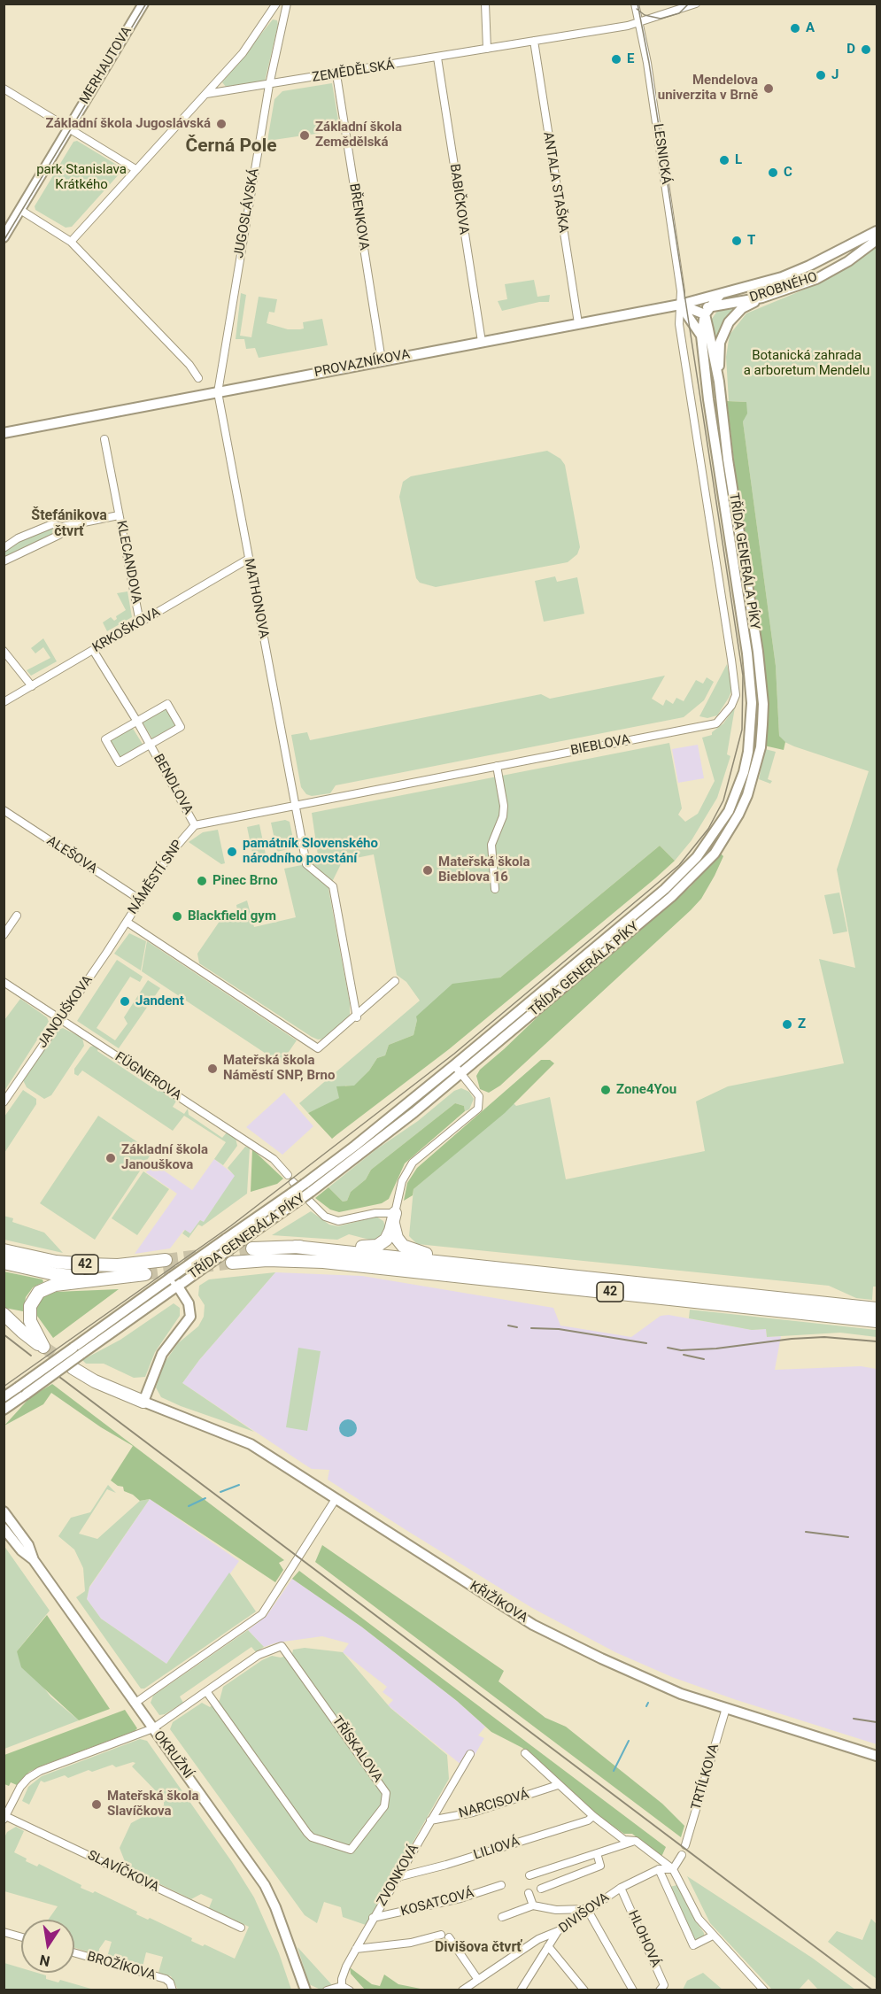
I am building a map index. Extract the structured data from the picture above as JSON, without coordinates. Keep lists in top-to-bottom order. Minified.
{"streets":{"highway":["42"],"main road":["MERHAUTOVA","DROBNÉHO","PROVAZNÍKOVA","TŘÍDA GENERÁLA PÍKY","KŘIŽÍKOVA","OKRUŽNÍ"],"street":["ZEMĚDĚLSKÁ","LESNICKÁ","ANTALA STAŠKA","BABIČKOVA","JUGOSLÁVSKÁ","BŘENKOVA","KLECANDOVA","MATHONOVA","KRKOŠKOVA","BIEBLOVA","BENDLOVA","ALEŠOVA","NÁMĚSTÍ SNP","JANOUŠKOVA","FÜGNEROVA","TŘÍSKALOVA","TRTÍLKOVA","NARCISOVÁ","LILIOVÁ","SLAVÍČKOVA","ZVONKOVÁ","KOSATCOVÁ","DIVIŠOVA","HLOHOVÁ","BROŽÍKOVA"]},"crossings":[["ZEMĚDĚLSKÁ","LESNICKÁ"],["ZEMĚDĚLSKÁ","ANTALA STAŠKA"],["ZEMĚDĚLSKÁ","BABIČKOVA"],["ZEMĚDĚLSKÁ","JUGOSLÁVSKÁ"],["ZEMĚDĚLSKÁ","BŘENKOVA"],["LESNICKÁ","PROVAZNÍKOVA"],["LESNICKÁ","TŘÍDA GENERÁLA PÍKY"],["ANTALA STAŠKA","PROVAZNÍKOVA"],["BABIČKOVA","PROVAZNÍKOVA"],["JUGOSLÁVSKÁ","PROVAZNÍKOVA"],["JUGOSLÁVSKÁ","MATHONOVA"],["BŘENKOVA","PROVAZNÍKOVA"],["DROBNÉHO","PROVAZNÍKOVA"],["DROBNÉHO","TŘÍDA GENERÁLA PÍKY"],["PROVAZNÍKOVA","TŘÍDA GENERÁLA PÍKY"],["PROVAZNÍKOVA","MATHONOVA"],["TŘÍDA GENERÁLA PÍKY","BIEBLOVA"],["TŘÍDA GENERÁLA PÍKY","42"],["KLECANDOVA","KRKOŠKOVA"],["MATHONOVA","KRKOŠKOVA"],["MATHONOVA","BIEBLOVA"],["KRKOŠKOVA","BENDLOVA"],["BENDLOVA","NÁMĚSTÍ SNP"],["ALEŠOVA","NÁMĚSTÍ SNP"],["NÁMĚSTÍ SNP","JANOUŠKOVA"],["JANOUŠKOVA","FÜGNEROVA"],["KŘIŽÍKOVA","TRTÍLKOVA"],["TŘÍSKALOVA","OKRUŽNÍ"],["TŘÍSKALOVA","SLAVÍČKOVA"],["OKRUŽNÍ","SLAVÍČKOVA"],["NARCISOVÁ","ZVONKOVÁ"],["LILIOVÁ","ZVONKOVÁ"],["ZVONKOVÁ","KOSATCOVÁ"],["DIVIŠOVA","HLOHOVÁ"]],"districts":["Černá Pole","Štefánikova čtvrť","Divišova čtvrť"],"parks":["park Stanislava Krátkého","Botanická zahrada a arboretum Mendelu"],"places":["A","D","E","J","Mendelova univerzita v Brně","Základní škola Jugoslávská","Základní škola Zemědělská","L","C","T","památník Slovenského národního povstání","Mateřská škola Bieblova 16","Pinec Brno","Blackfield gym","Jandent","Z","Mateřská škola Náměstí SNP, Brno","Zone4You","Základní škola Janouškova","Mateřská škola Slavíčkova"],"north":"bottom"}
